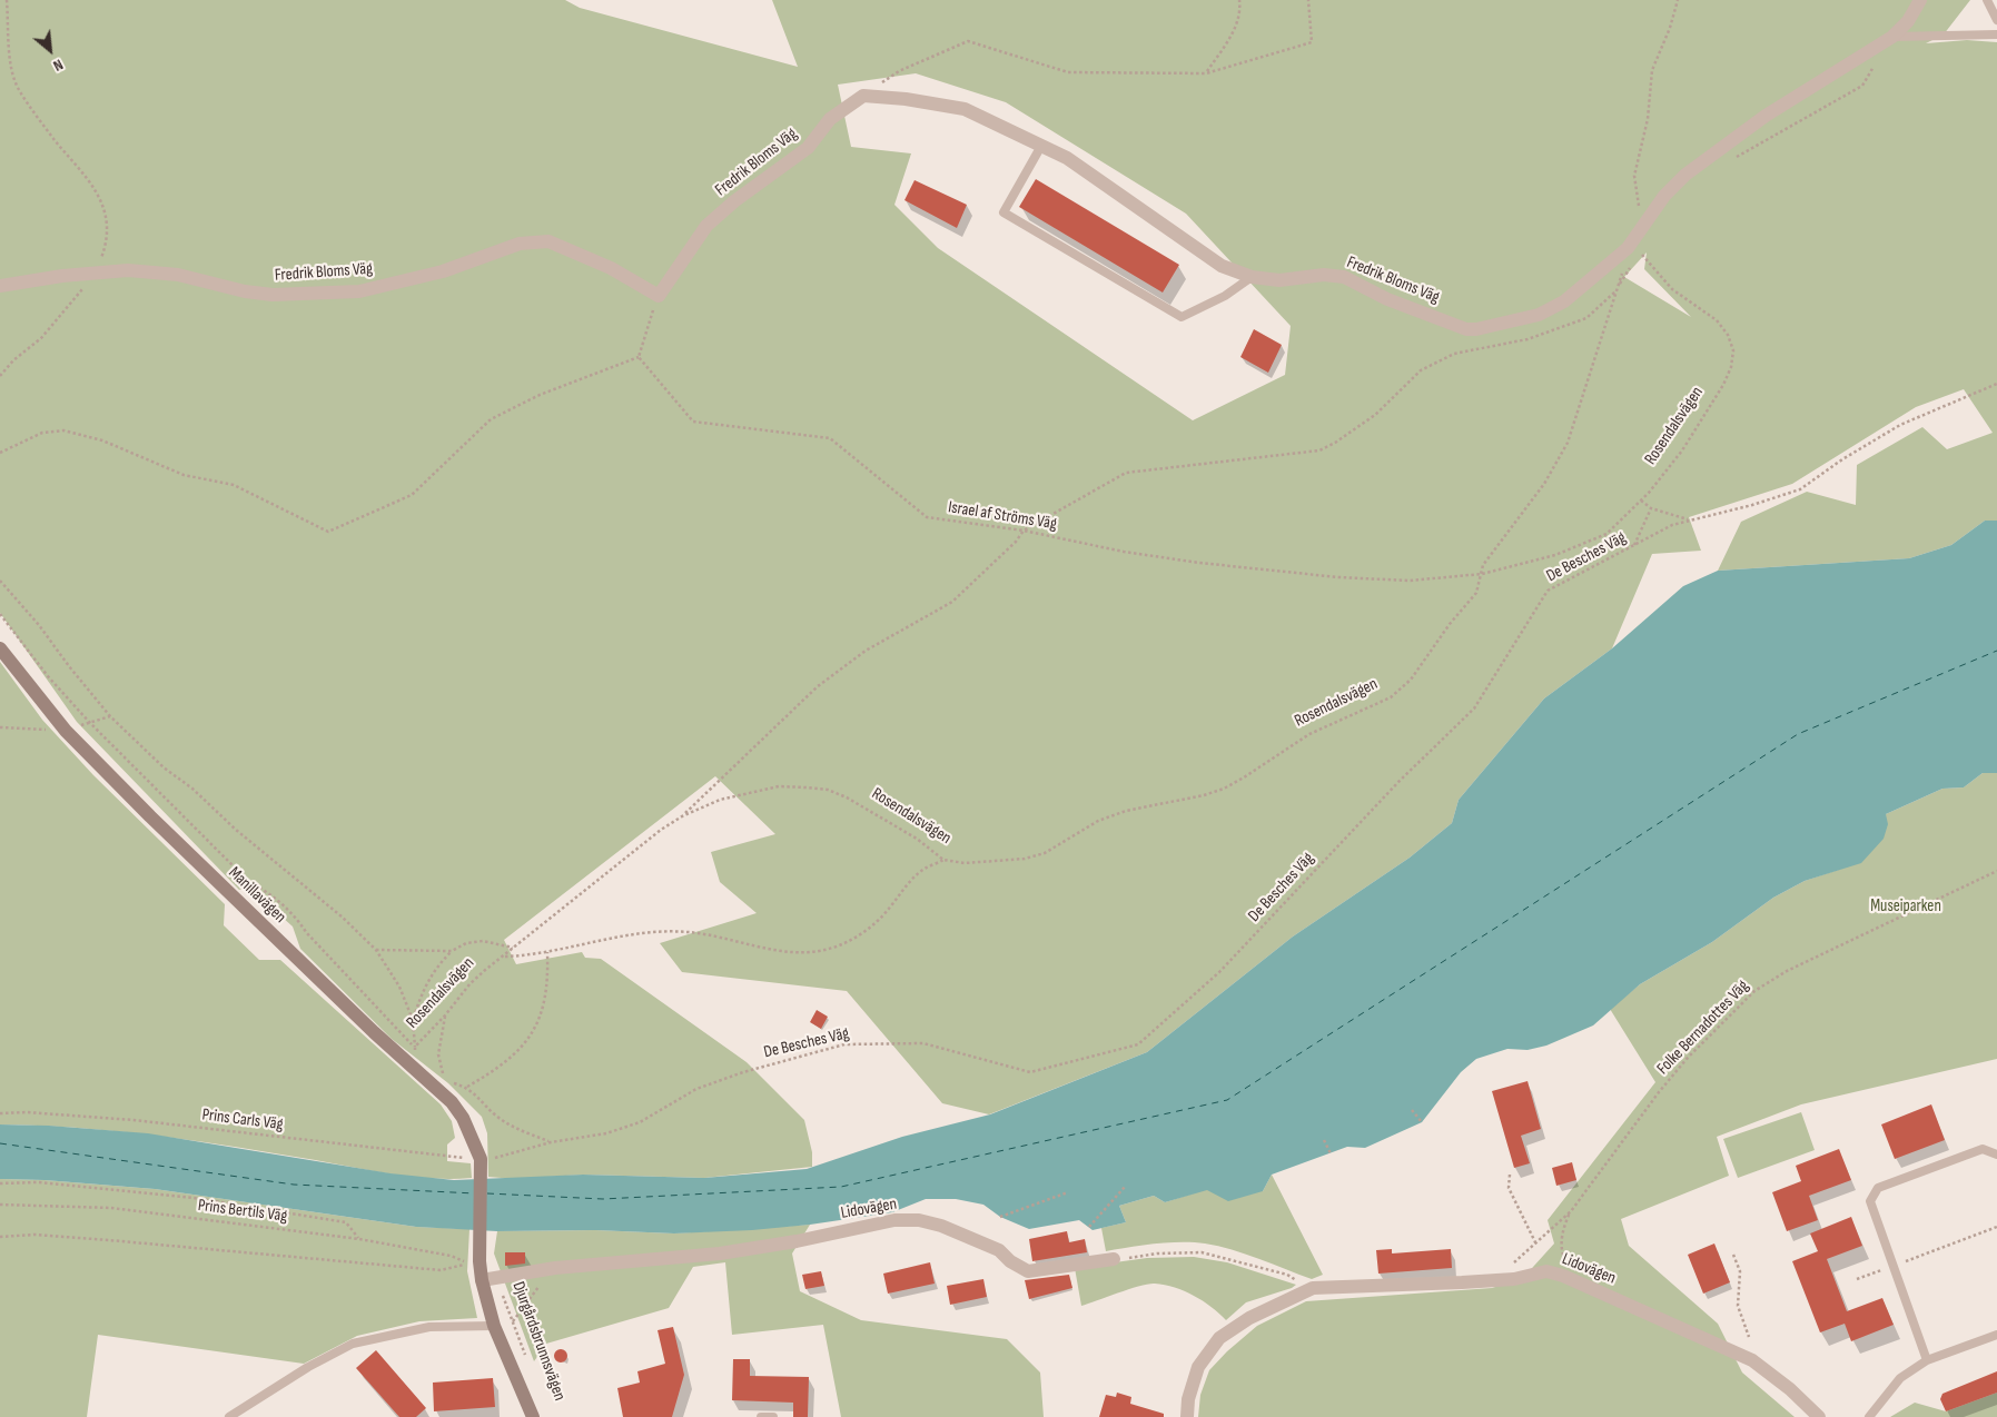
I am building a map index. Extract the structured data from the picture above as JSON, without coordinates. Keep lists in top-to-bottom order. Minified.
{"streets":{"street":["Fredrik Bloms Väg","Manillavägen","Lidovägen","Djurgårdsbrunnsvägen"],"path":["Rosendalsvägen","Israel af Ströms Väg","De Besches Väg","Folke Bernadottes Väg","Prins Carls Väg","Prins Bertils Väg"]},"crossings":[["Fredrik Bloms Väg","Rosendalsvägen"],["Rosendalsvägen","Israel af Ströms Väg"],["Rosendalsvägen","Manillavägen"],["De Besches Väg","Manillavägen"],["De Besches Väg","Prins Carls Väg"],["Manillavägen","Prins Carls Väg"],["Lidovägen","Djurgårdsbrunnsvägen"]],"parks":["Museiparken"],"north":"bottom right"}
